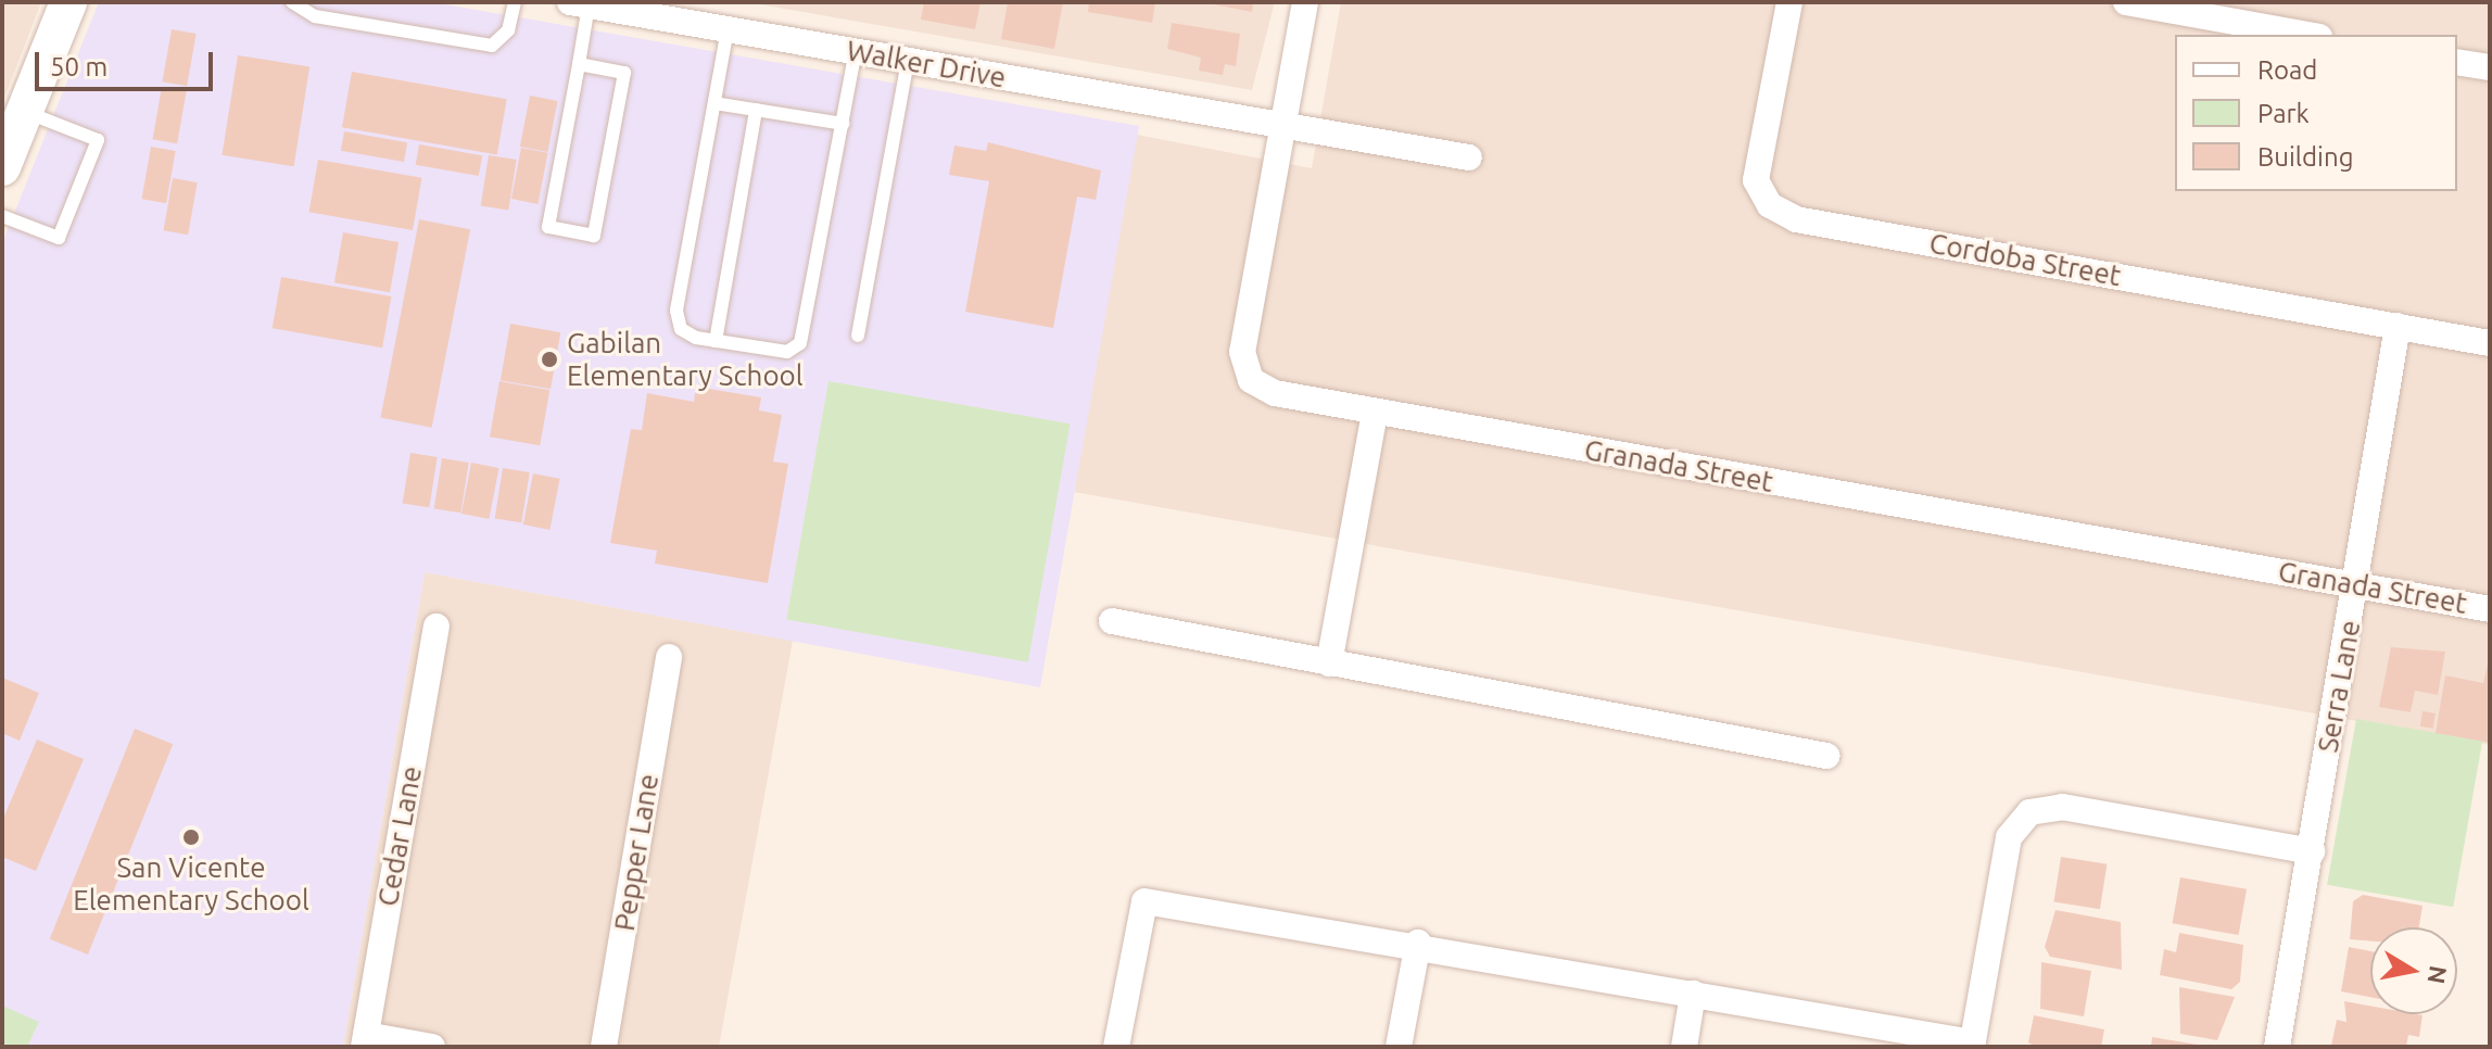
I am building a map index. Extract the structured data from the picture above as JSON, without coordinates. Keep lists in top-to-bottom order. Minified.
{"streets":{"street":["Walker Drive","Cordoba Street","Granada Street","Serra Lane","Cedar Lane","Pepper Lane"]},"crossings":[["Walker Drive","Granada Street"],["Cordoba Street","Serra Lane"],["Granada Street","Serra Lane"]],"places":["Gabilan Elementary School","San Vicente Elementary School"],"legend":["Road","Park","Building"],"scale_bar":"50 m","north":"right"}
